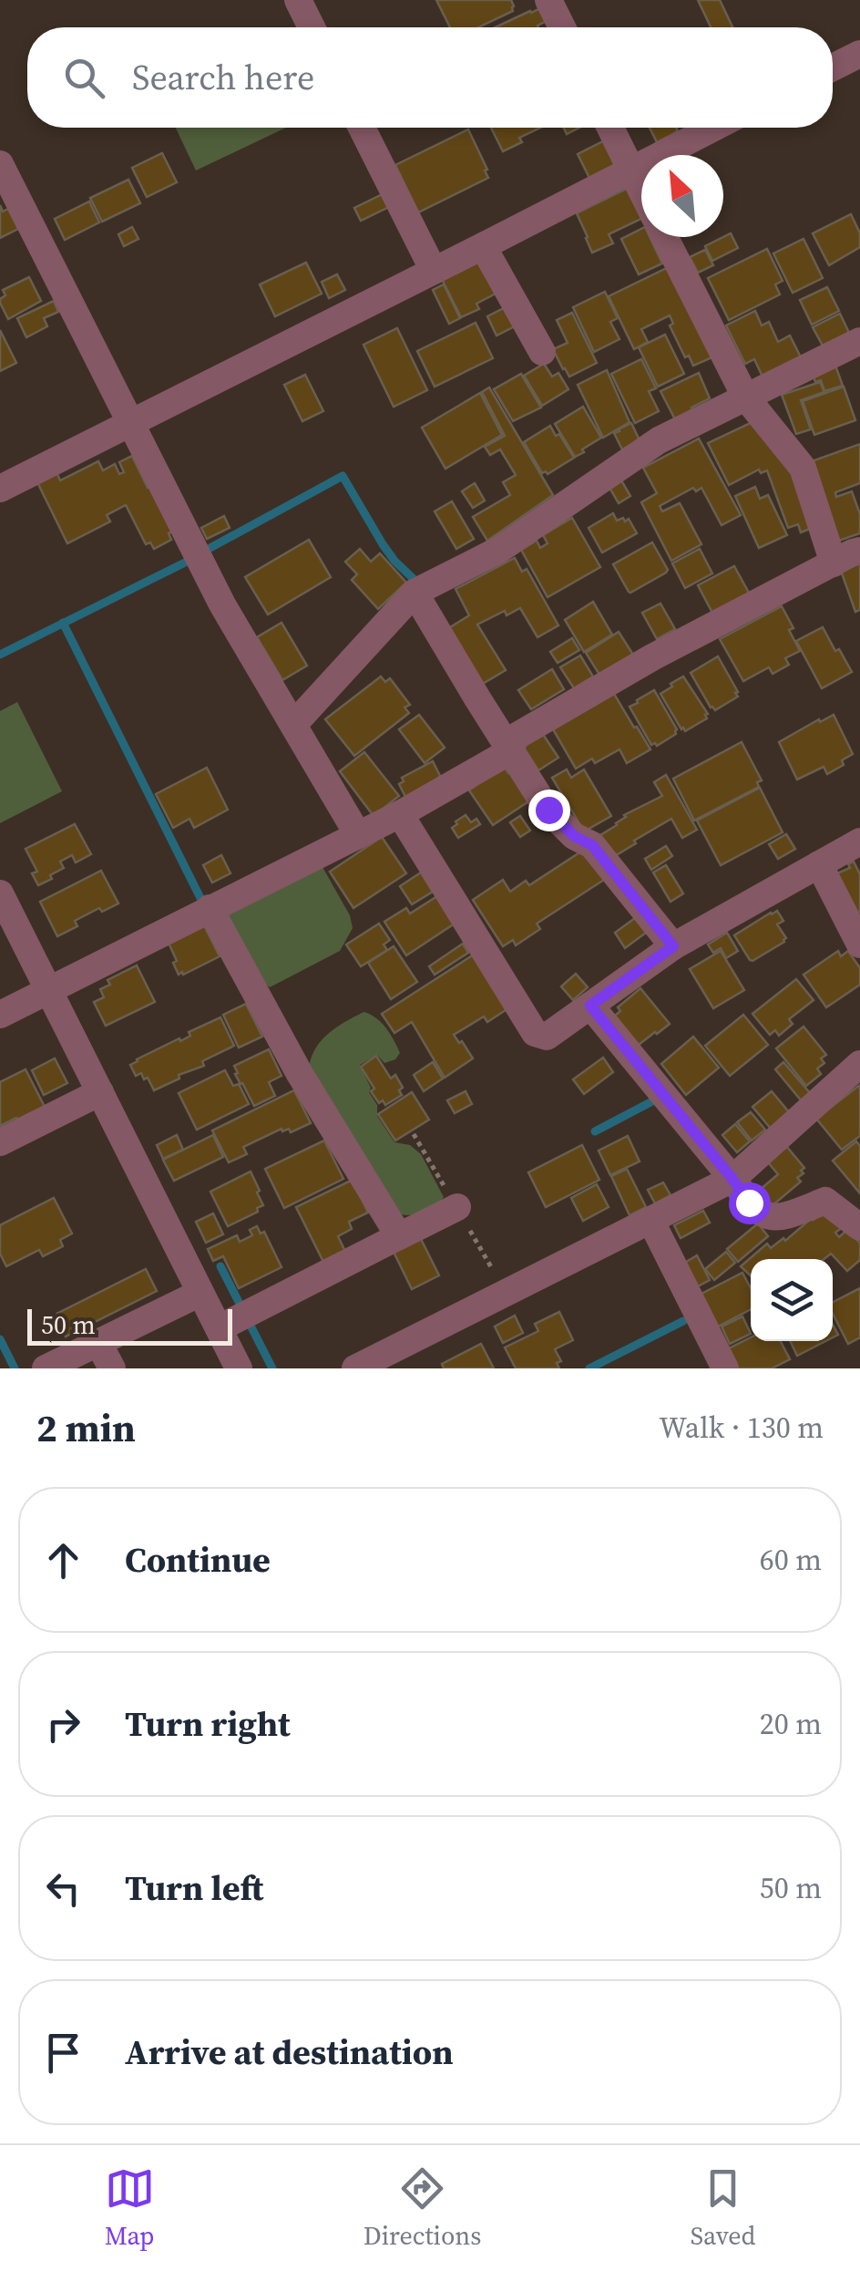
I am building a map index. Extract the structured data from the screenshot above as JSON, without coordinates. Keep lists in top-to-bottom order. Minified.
{"scale_bar":"50 m","north":"top left","page":{"search":"Search here","scale":"50 m","heading":["2 min","Walk · 130 m"],"list":[["Continue","60 m"],["Turn right","20 m"],["Turn left","50 m"],"Arrive at destination"],"nav":["Map","Directions","Saved"]}}
